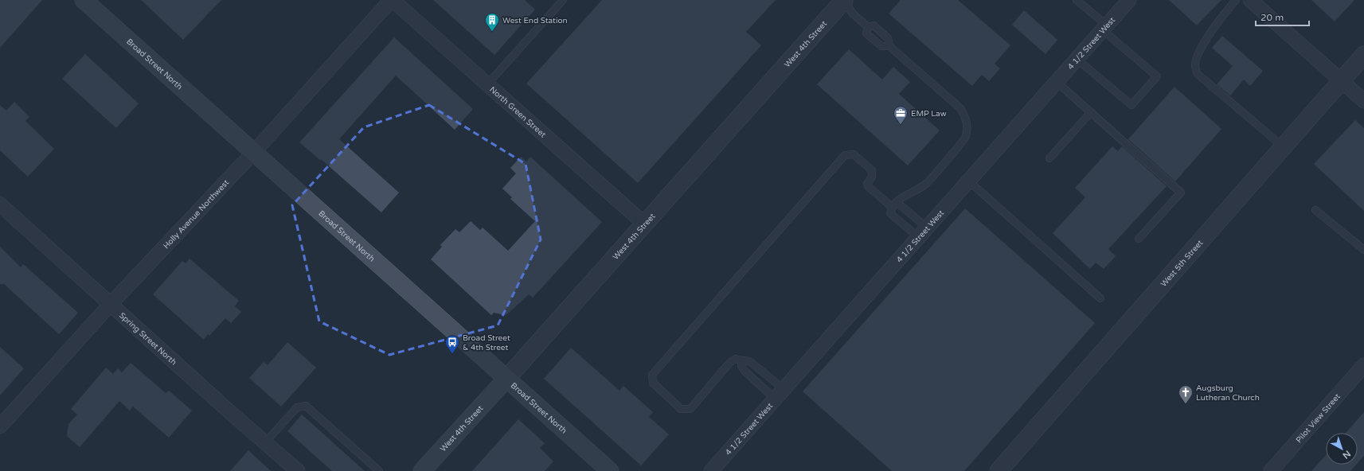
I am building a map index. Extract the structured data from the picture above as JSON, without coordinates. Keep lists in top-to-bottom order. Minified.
{"streets":{"main road":["West 4th Street","Broad Street North"],"street":["4 1/2 Street West","North Green Street","Holly Avenue Northwest","West 5th Street","Spring Street North","Pilot View Street"]},"crossings":[["West 4th Street","Broad Street North"],["West 4th Street","North Green Street"],["Broad Street North","Holly Avenue Northwest"],["North Green Street","Holly Avenue Northwest"],["Holly Avenue Northwest","Spring Street North"]],"places":{"building":["West End Station"],"office":["EMP Law"],"bus stop":["Broad Street & 4th Street"],"church":["Augsburg Lutheran Church"]},"scale_bar":"20 m","north":"bottom right"}
